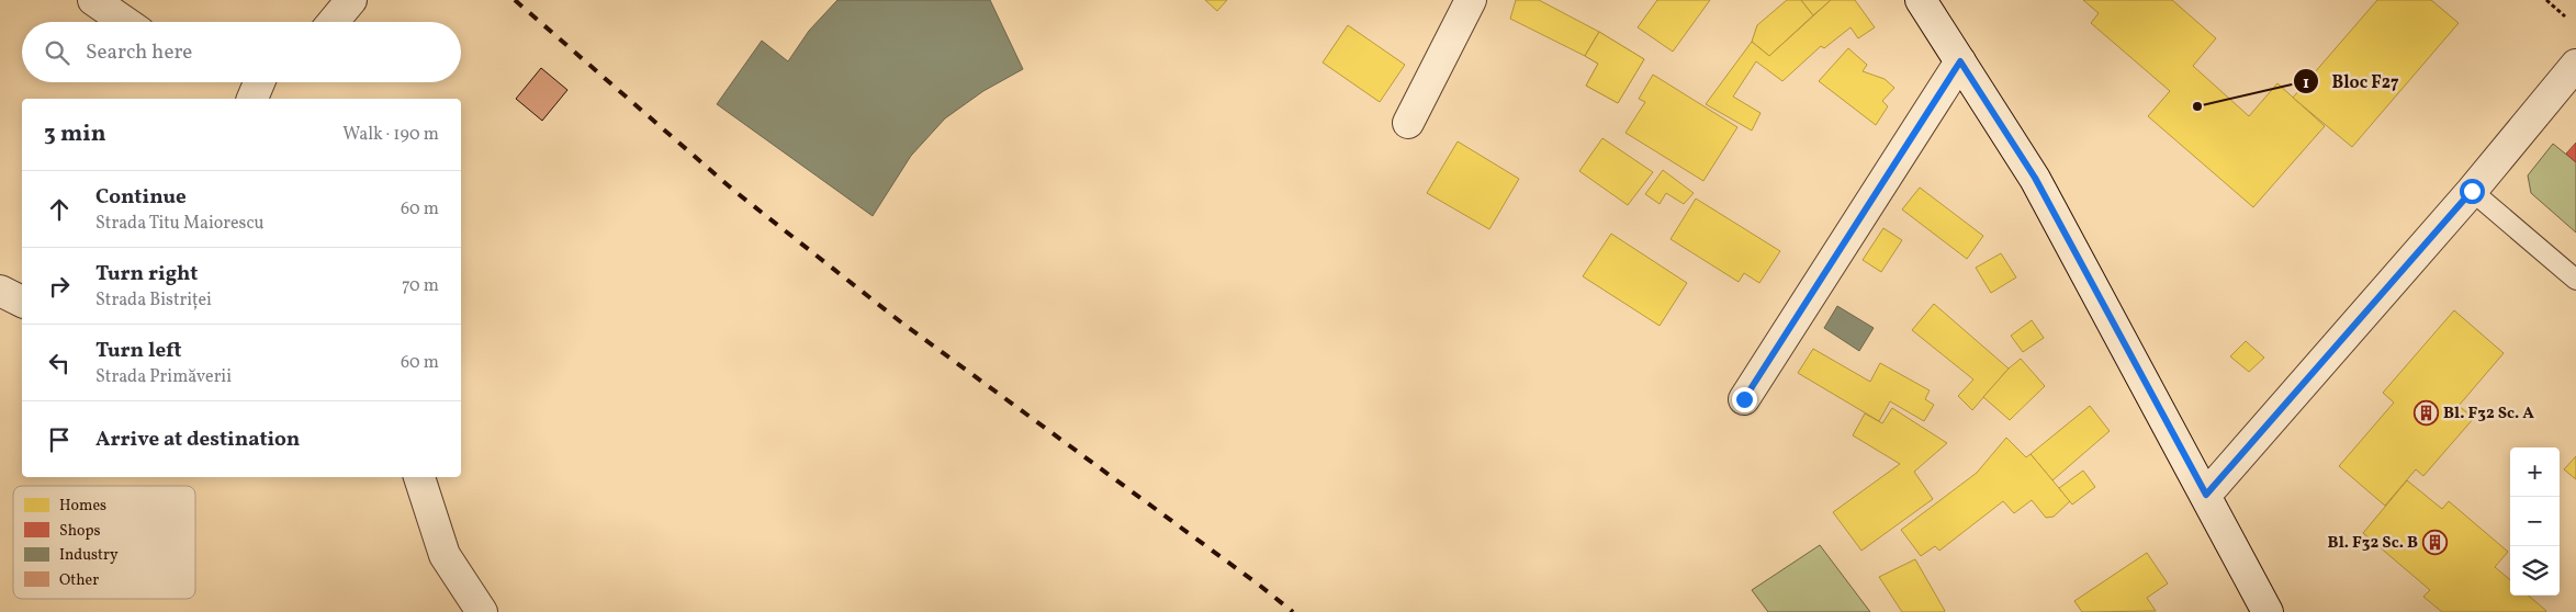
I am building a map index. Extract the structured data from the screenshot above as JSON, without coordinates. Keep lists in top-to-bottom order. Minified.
{"places":{"other":["Bloc F27"],"building":["Bl. F32 Sc. A","Bl. F32 Sc. B"]},"legend":["Homes","Shops","Industry","Other"],"page":{"search":"Search here","heading":["3 min","Walk · 190 m"],"list":[["Continue","Strada Titu Maiorescu","60 m"],["Turn right","Strada Bistriței","70 m"],["Turn left","Strada Primăverii","60 m"],"Arrive at destination"],"map_buttons":["+","−"]}}
